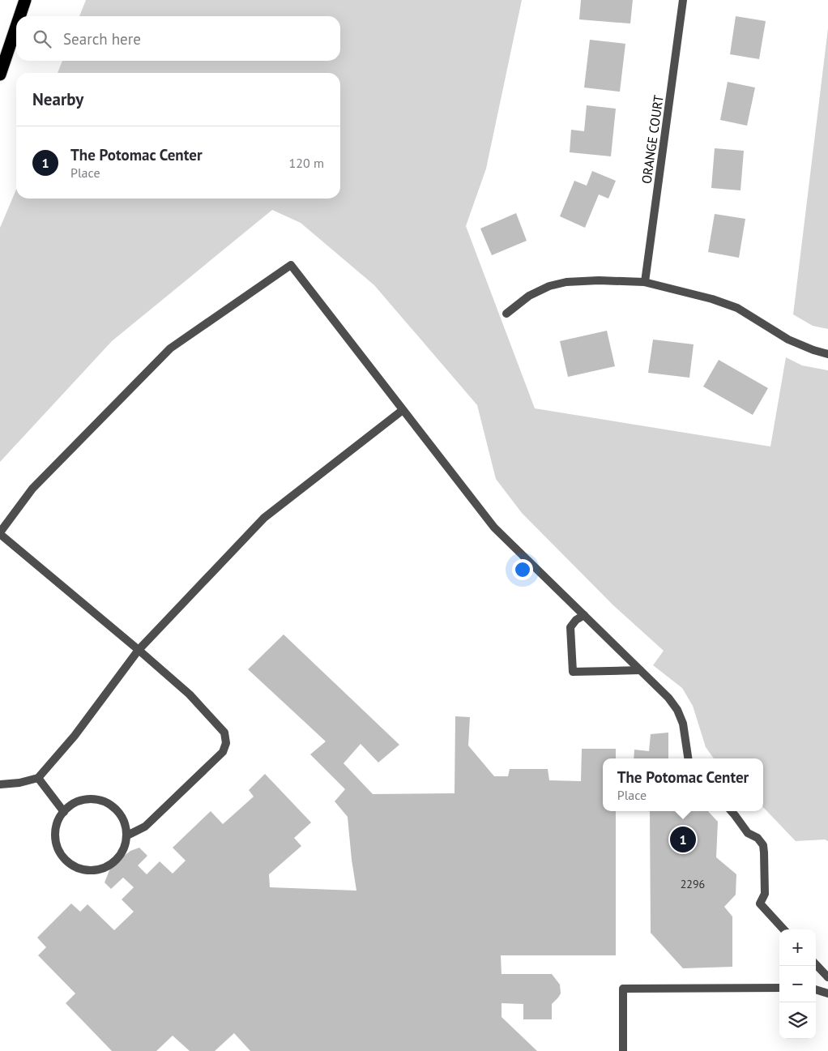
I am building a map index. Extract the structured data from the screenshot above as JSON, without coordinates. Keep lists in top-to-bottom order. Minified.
{"streets":{"street":["ORANGE COURT"]},"house_numbers":["2296"],"page":{"search":"Search here","heading":"Nearby","list":[{"mark":"1","name":"The Potomac Center","note":"Place","value":"120 m"}],"popup":["The Potomac Center","Place"],"pins":"1","map_buttons":["+","−"]}}
